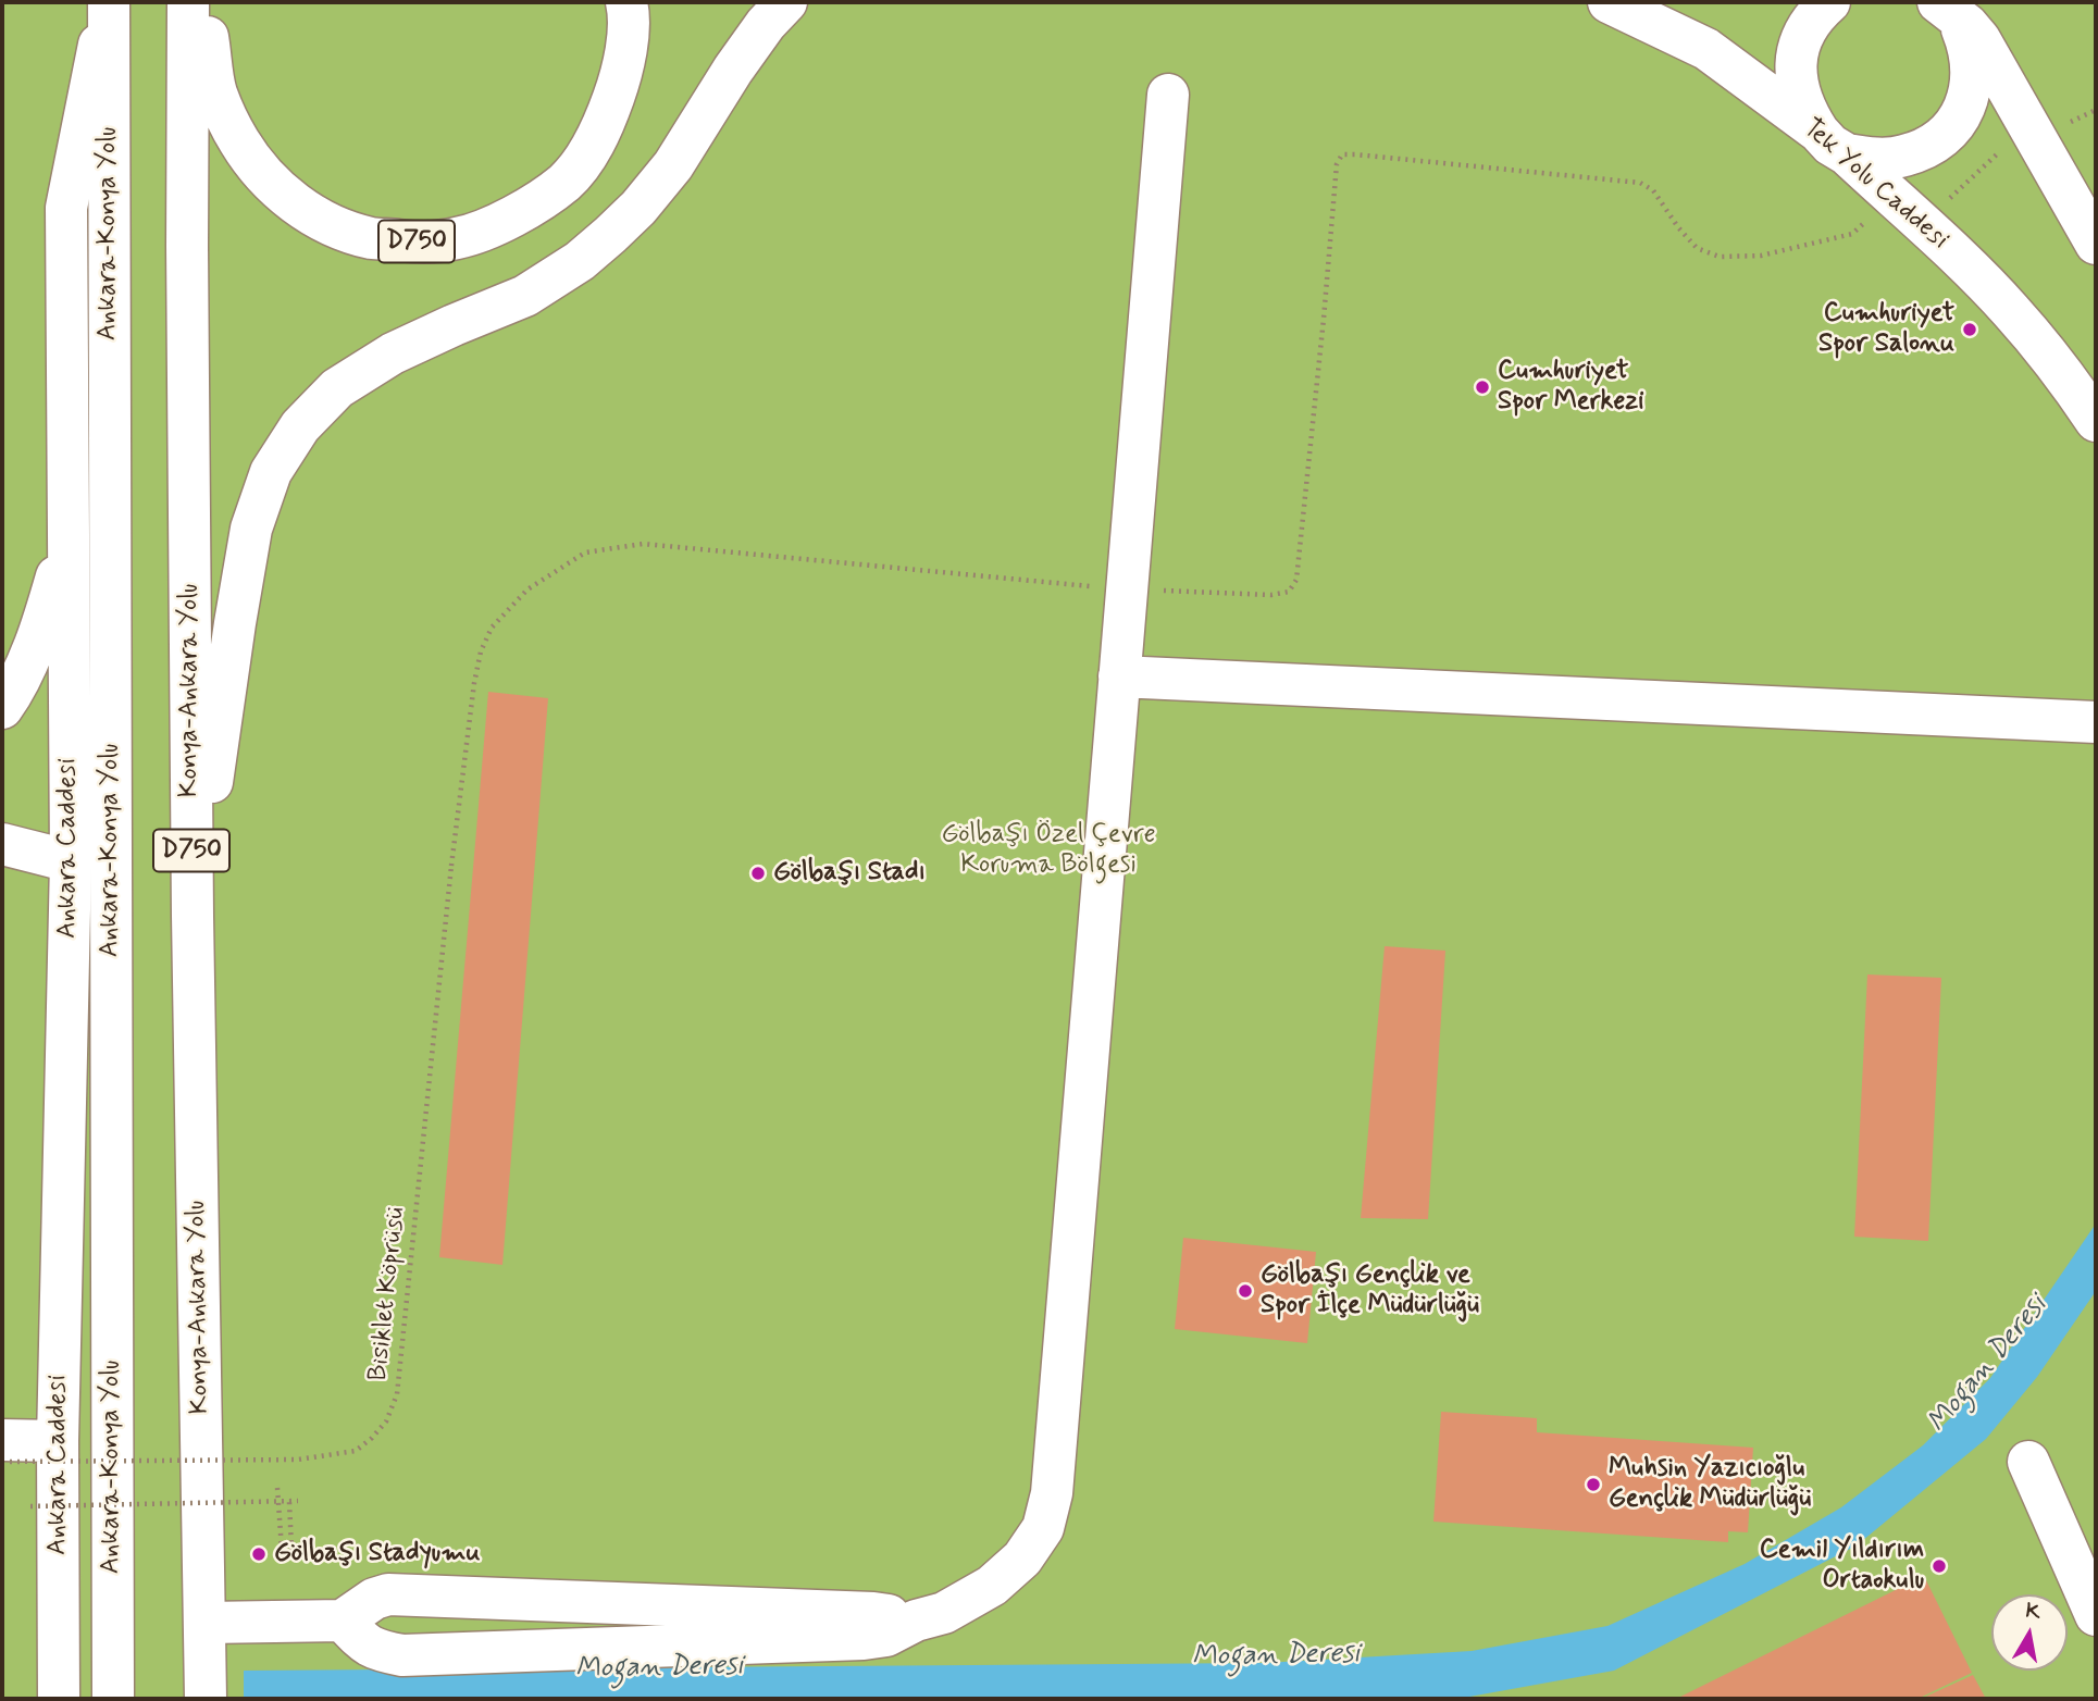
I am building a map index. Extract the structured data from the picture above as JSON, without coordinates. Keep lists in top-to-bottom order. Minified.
{"streets":{"main road":["Tek Yolu Caddesi","Ankara-Konya Yolu","D750","Konya-Ankara Yolu","Ankara Caddesi"],"path":["Bisiklet Köprüsü"]},"crossings":[["Ankara-Konya Yolu","Ankara Caddesi"],["D750","Konya-Ankara Yolu"]],"water":["Mogan Deresi"],"parks":["Gölbaşı Özel Çevre Koruma Bölgesi"],"places":["Cumhuriyet Spor Salonu","Cumhuriyet Spor Merkezi","Gölbaşı Stadı","Gölbaşı Gençlik ve Spor İlçe Müdürlüğü","Muhsin Yazıcıoğlu Gençlik Müdürlüğü","Gölbaşı Stadyumu","Cemil Yıldırım Ortaokulu"],"north":"top"}
